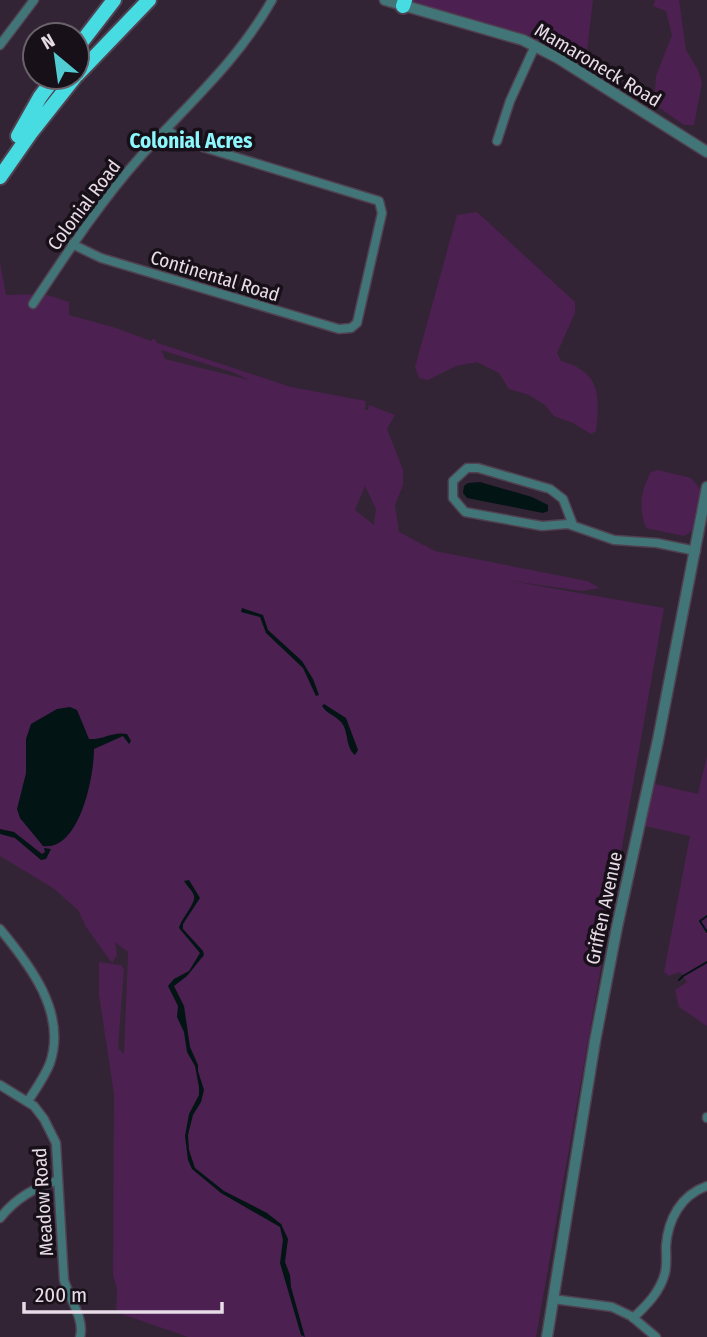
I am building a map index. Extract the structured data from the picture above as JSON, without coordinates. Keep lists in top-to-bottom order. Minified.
{"streets":{"street":["Mamaroneck Road","Colonial Road","Continental Road","Griffen Avenue","Meadow Road"]},"crossings":[["Colonial Road","Continental Road"]],"districts":["Colonial Acres"],"scale_bar":"200 m","north":"top left"}
